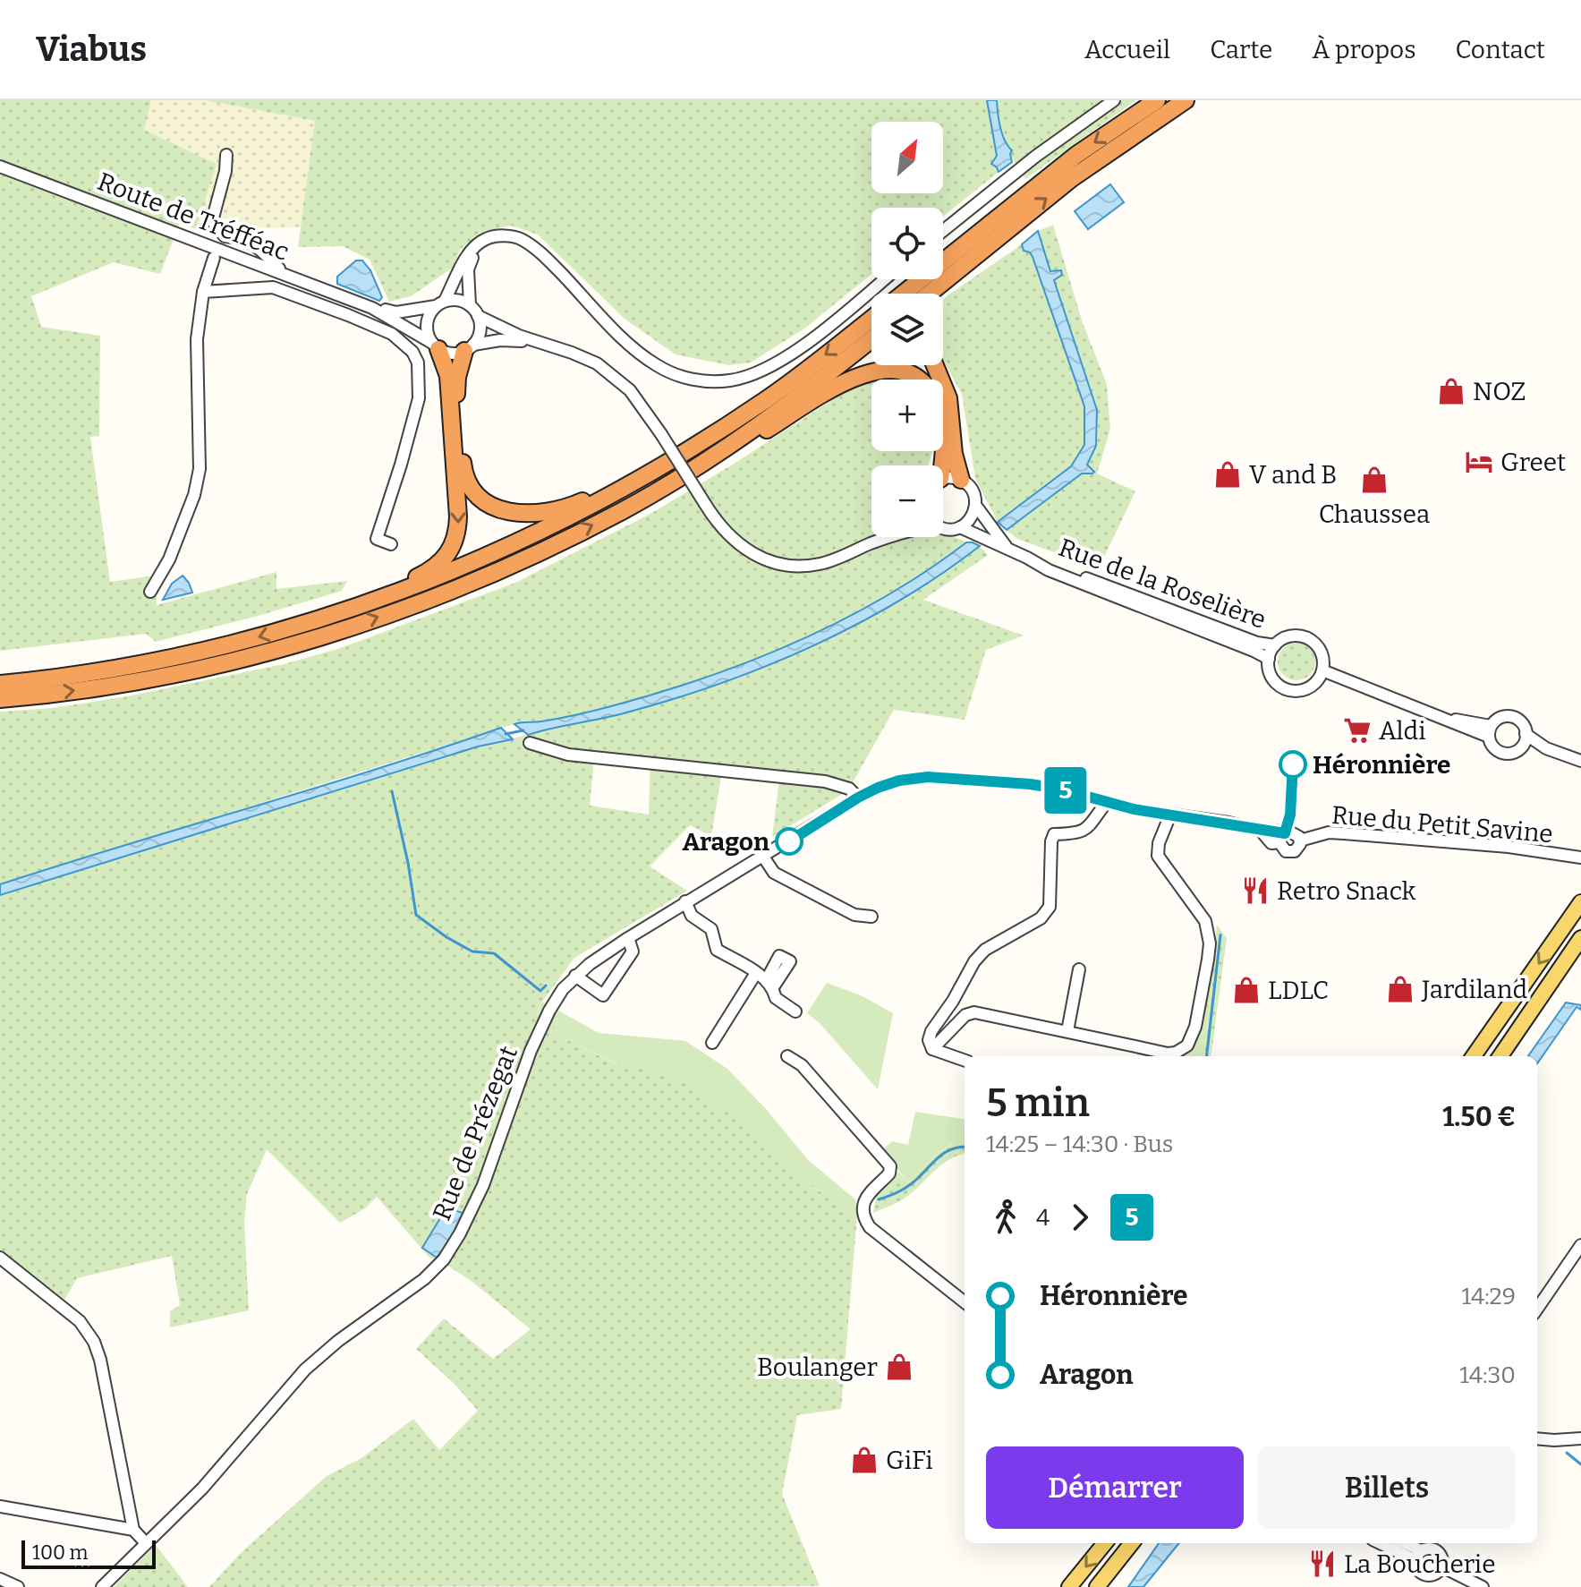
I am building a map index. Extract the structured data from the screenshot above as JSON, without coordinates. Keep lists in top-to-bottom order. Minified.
{"streets":{"street":["Route de Tréfféac","Rue de la Roselière","Rue du Petit Savine","Rue de Prézegat"]},"crossings":[["Rue du Petit Savine","Rue de Prézegat"]],"places":{"shop":["NOZ","V and B","Chaussea","Jardiland","LDLC","Boulanger","GiFi"],"hotel":["Greet"],"supermarket":["Aldi"],"other":["Héronnière","Aragon"],"restaurant":["Retro Snack","La Boucherie"]},"lines":["bus line 5"],"scale_bar":"100 m","north":"top right","page":{"header":"Viabus","nav":["Accueil","Carte","À propos","Contact"],"on_map":"5","map_buttons":["+","−"],"heading":["5 min","14:25 – 14:30 · Bus","1.50 €"],"legs":["4","5"],"list":[{"name":"Héronnière","value":"14:29"},{"name":"Aragon","value":"14:30"}],"buttons":["Démarrer","Billets"],"scale":"100 m"}}
